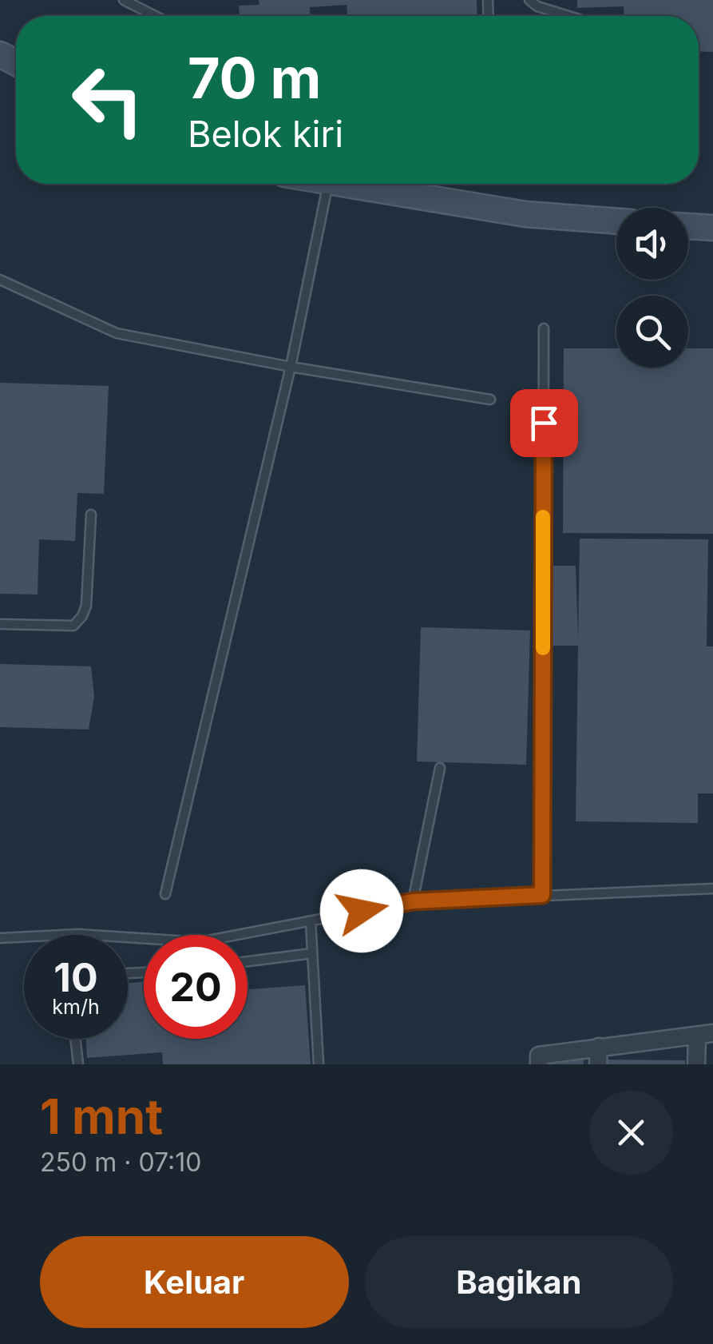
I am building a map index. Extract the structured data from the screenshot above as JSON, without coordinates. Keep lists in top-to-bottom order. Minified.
{"page":{"turn":["70 m","Belok kiri"],"speed":"10 km/h","limit":"20","heading":["1 mnt","250 m · 07:10"],"buttons":["Keluar","Bagikan"]}}
